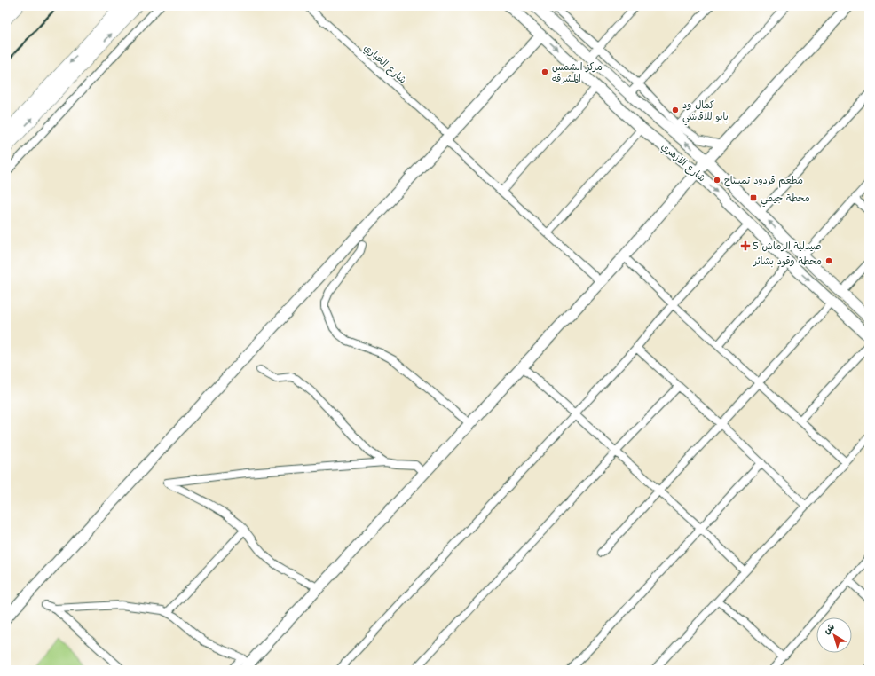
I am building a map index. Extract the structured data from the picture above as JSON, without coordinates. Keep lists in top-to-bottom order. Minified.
{"streets":{"street":["شارع الخياري","شارع الازهري"]},"places":{"other":["مركز الشمس المشرقة","كمال ود بابو للاقاشي","مطعم قردود تمساح","محطة وقود بشائر"],"transit":["محطة جيمي"],"health":["صيدلية الرماش 5"]},"north":"top left"}
